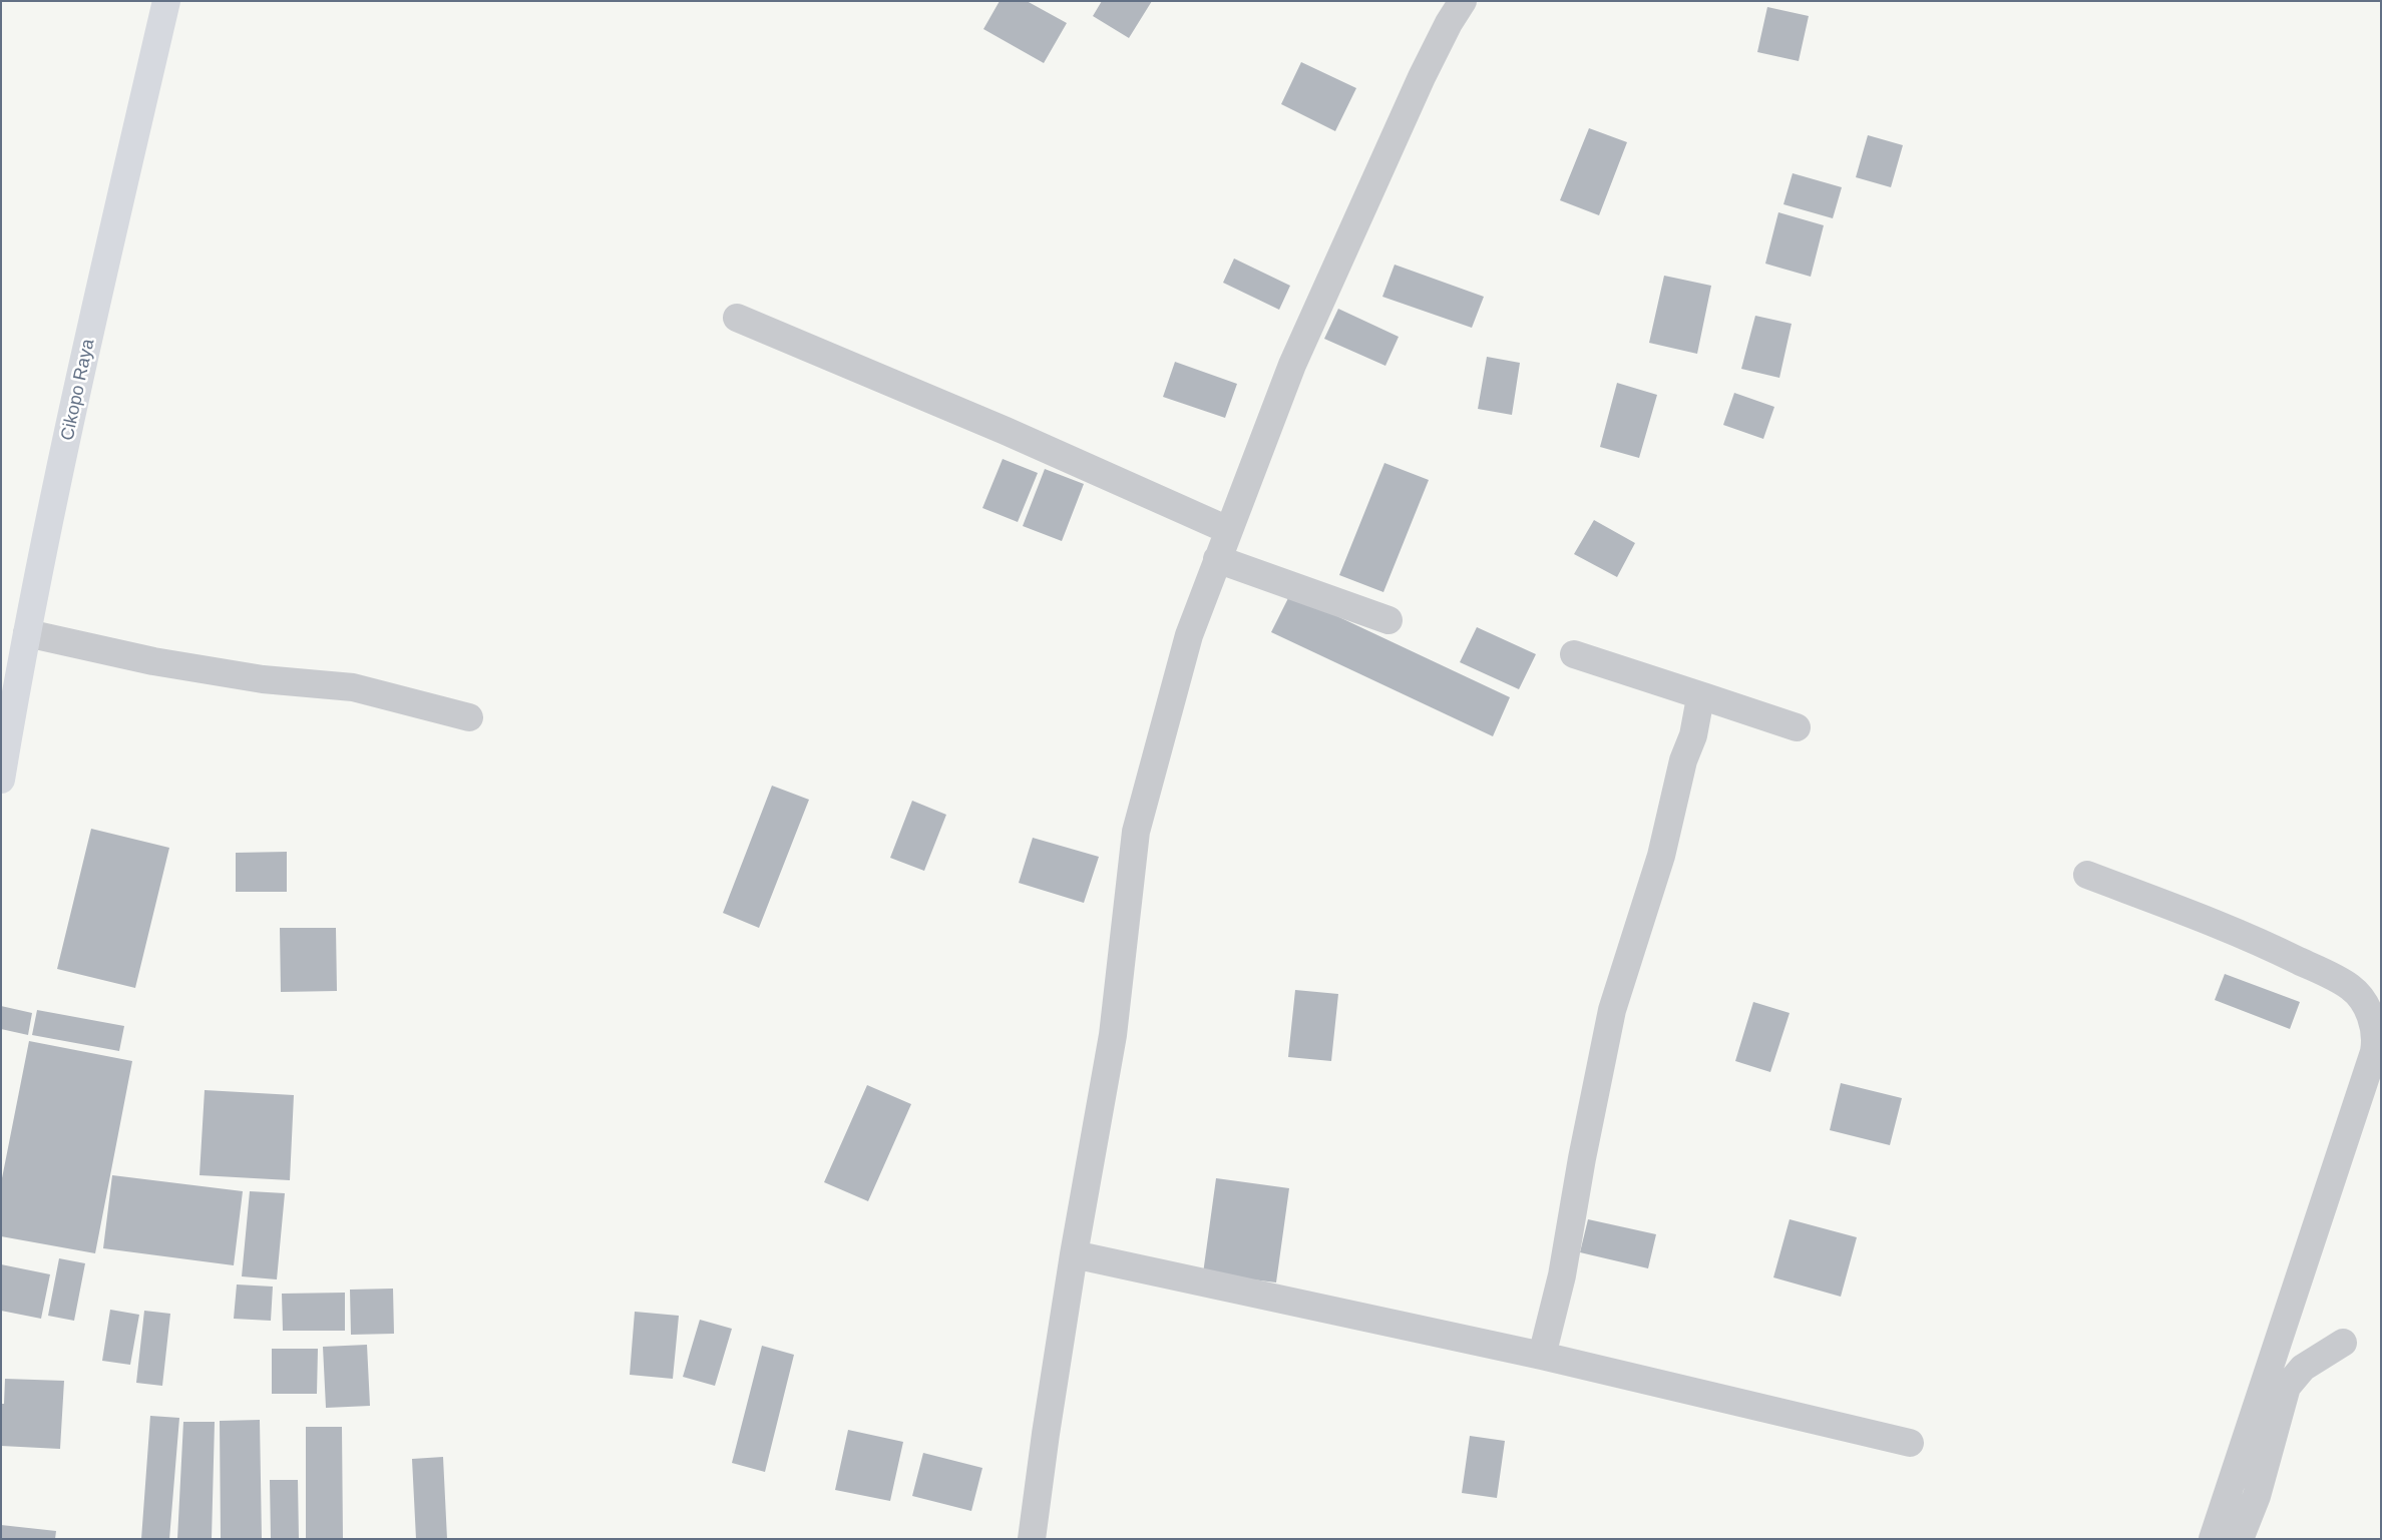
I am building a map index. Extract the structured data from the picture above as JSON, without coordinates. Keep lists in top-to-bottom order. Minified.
{"streets":{"highway":["Cikopo Raya"]}}
